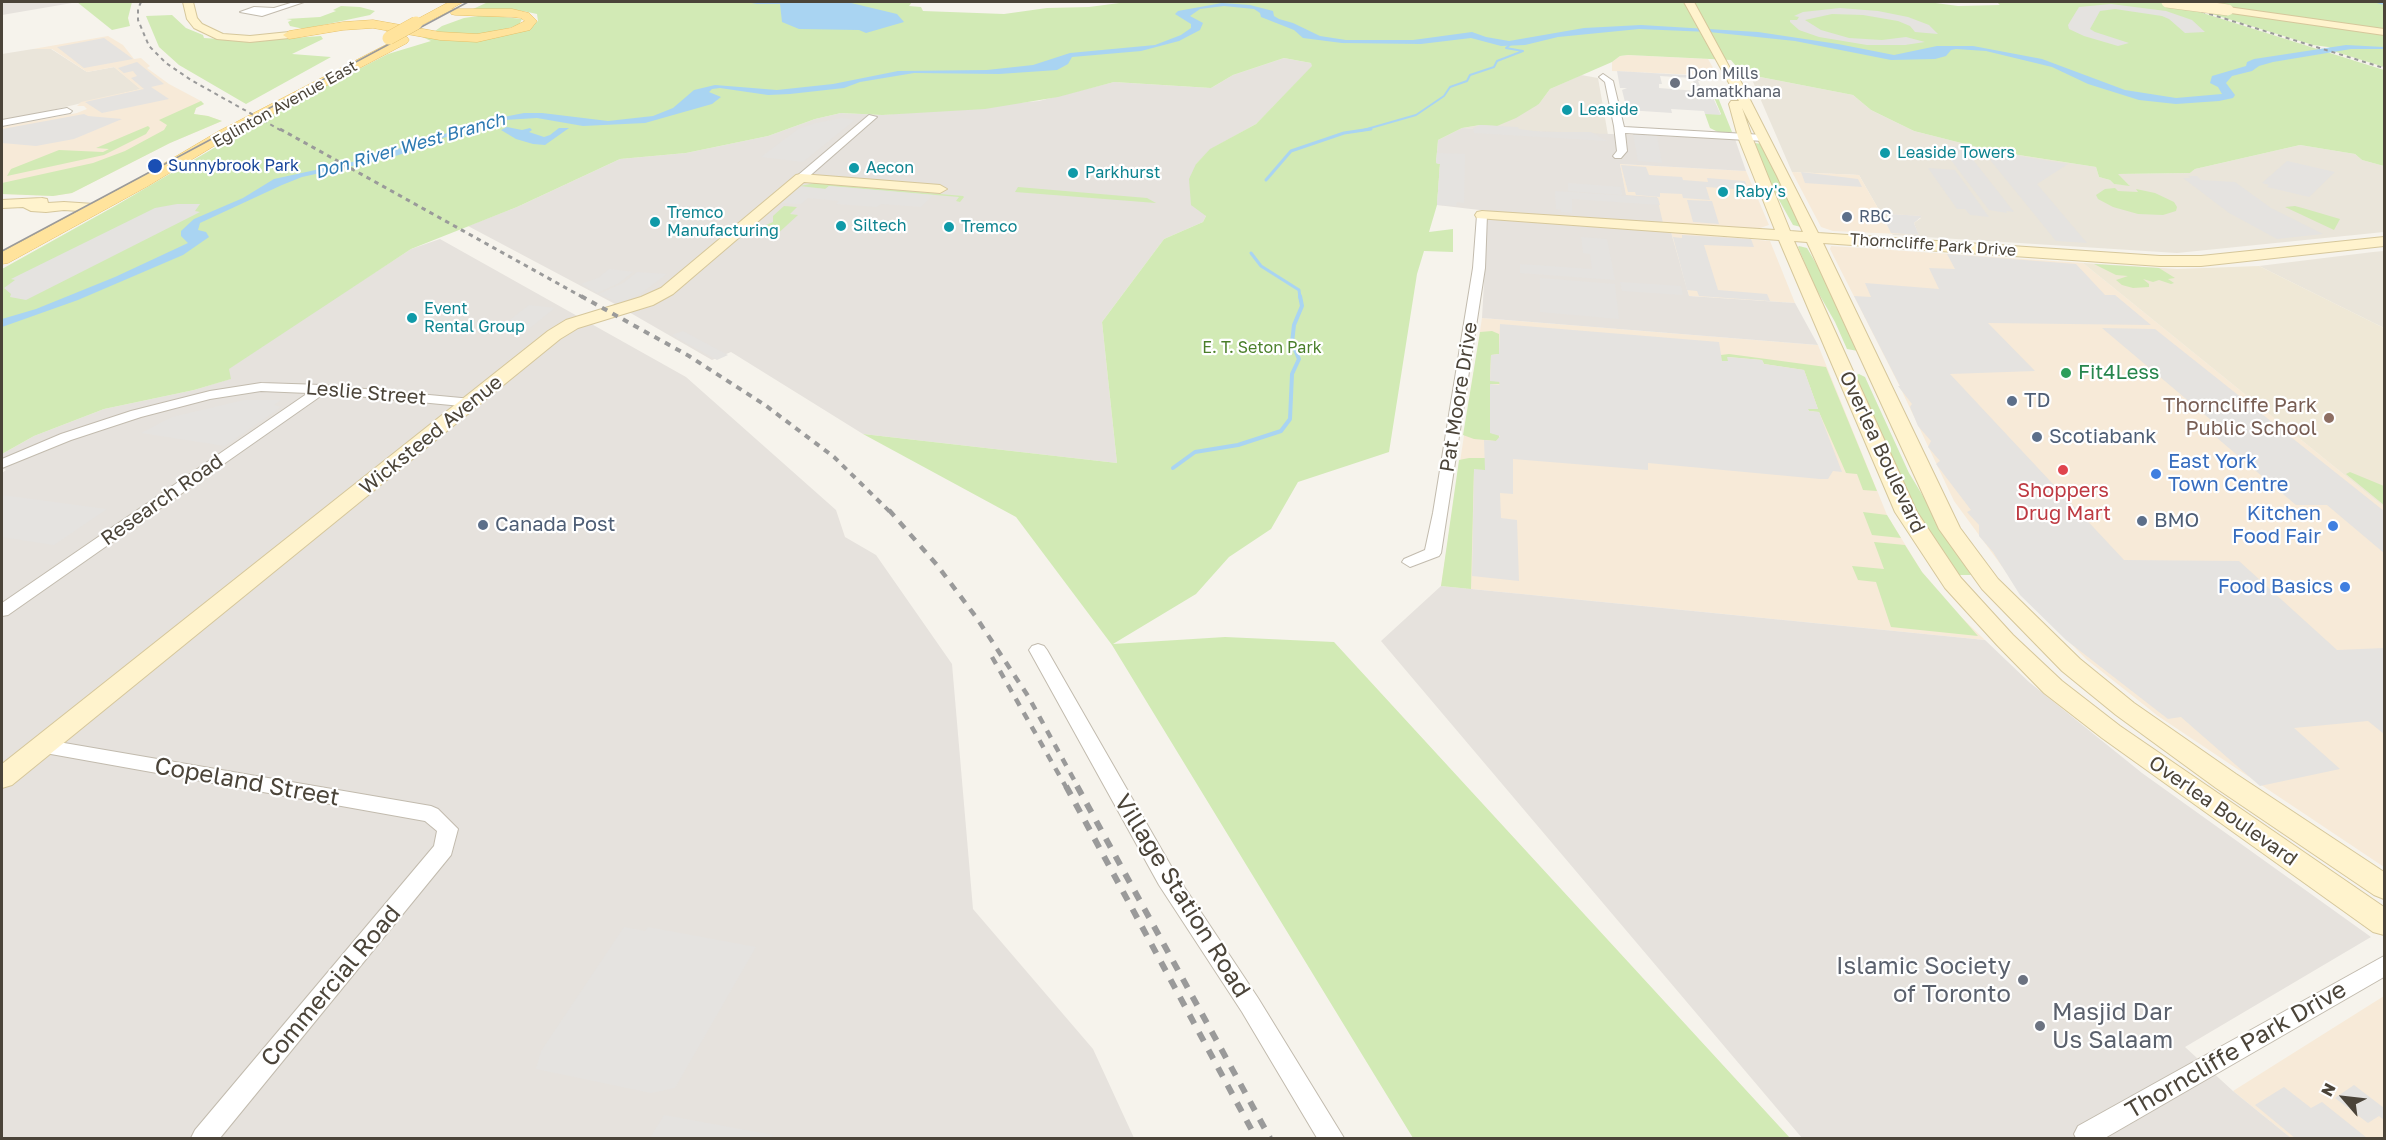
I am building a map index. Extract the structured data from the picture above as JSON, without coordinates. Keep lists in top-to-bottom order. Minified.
{"streets":{"main road":["Eglinton Avenue East","Thorncliffe Park Drive","Wicksteed Avenue","Overlea Boulevard"],"street":["Leslie Street","Pat Moore Drive","Research Road","Copeland Street","Village Station Road","Commercial Road"]},"crossings":[["Thorncliffe Park Drive","Pat Moore Drive"],["Thorncliffe Park Drive","Overlea Boulevard"],["Leslie Street","Wicksteed Avenue"],["Leslie Street","Research Road"],["Wicksteed Avenue","Copeland Street"],["Copeland Street","Commercial Road"]],"water":["Don River West Branch"],"parks":["E. T. Seton Park"],"places":["Don Mills Jamatkhana","Leaside","Leaside Towers","Sunnybrook Park","Aecon","Parkhurst","Raby's","RBC","Tremco Manufacturing","Siltech","Tremco","Event Rental Group","Fit4Less","TD","Thorncliffe Park Public School","Scotiabank","Shoppers Drug Mart","East York Town Centre","BMO","Canada Post","Kitchen Food Fair","Food Basics","Islamic Society of Toronto","Masjid Dar Us Salaam"],"north":"top left"}
